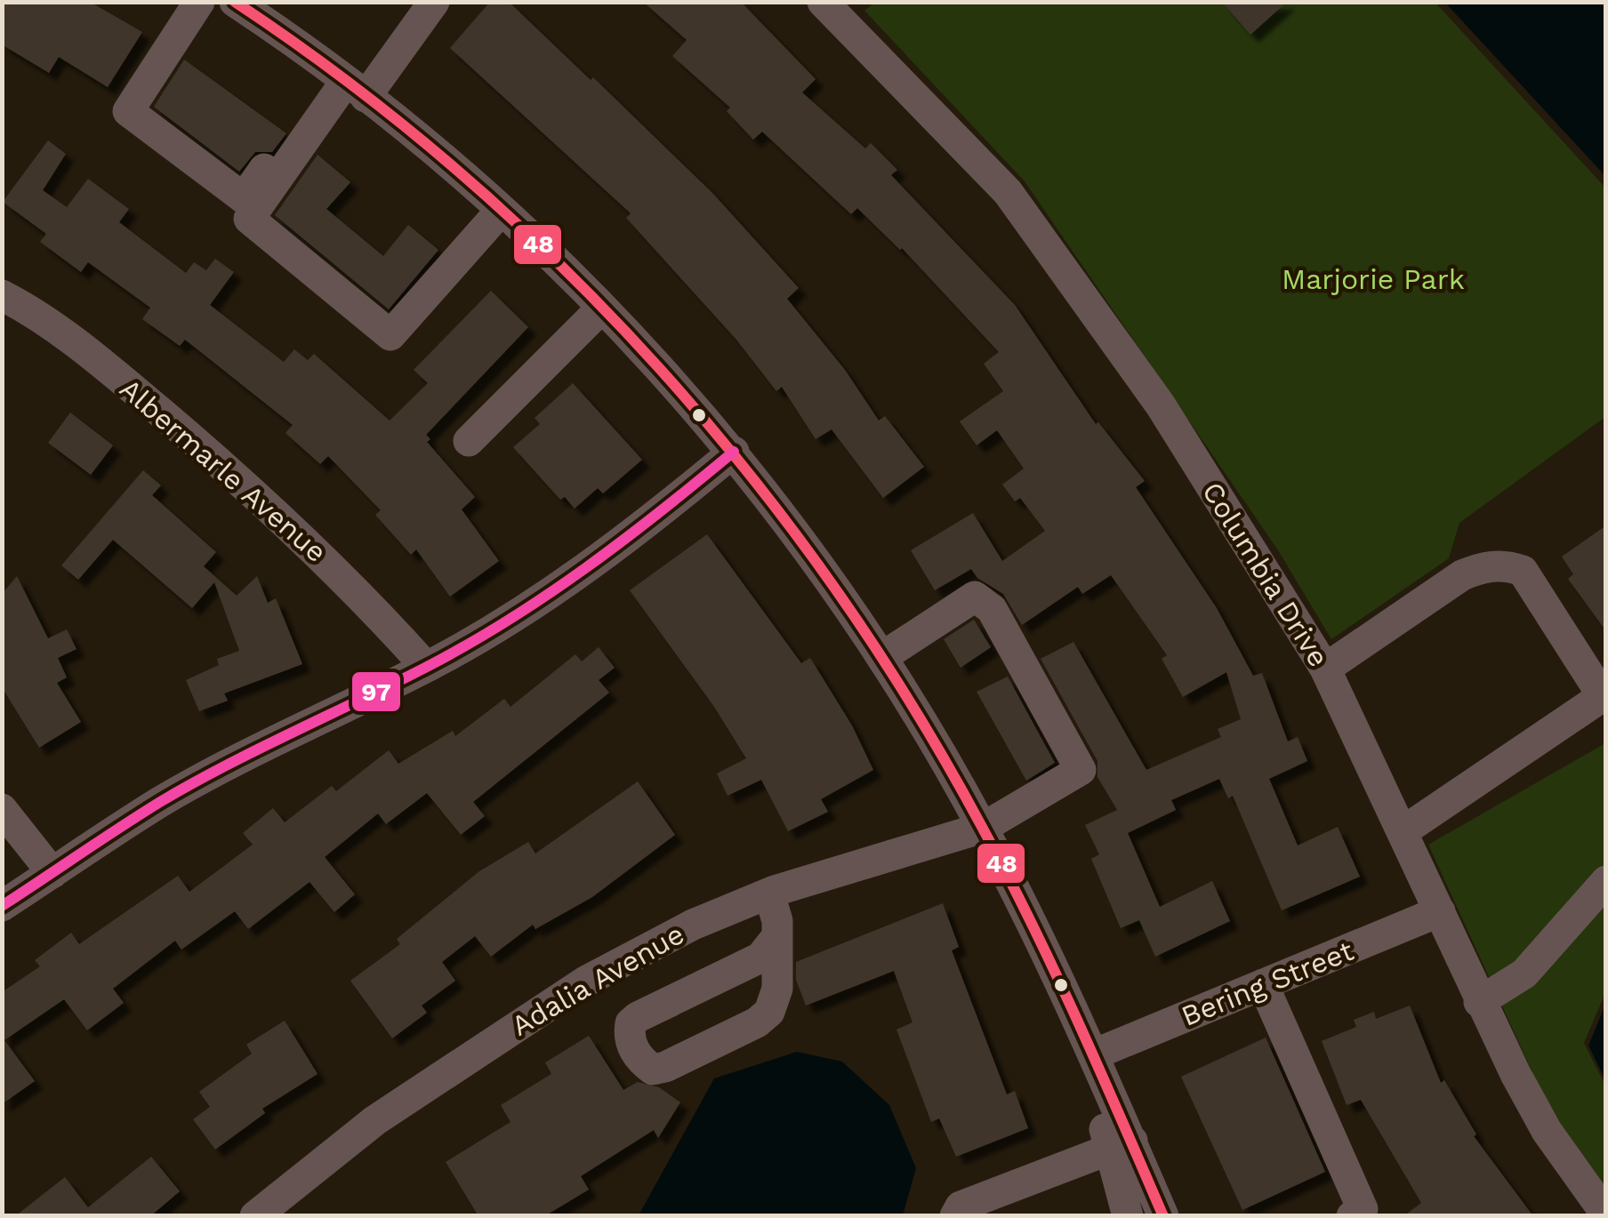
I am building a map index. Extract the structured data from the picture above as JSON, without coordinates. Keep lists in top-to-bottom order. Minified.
{"streets":{"street":["Albermarle Avenue","Columbia Drive","Adalia Avenue","Bering Street"]},"crossings":[["Columbia Drive","Bering Street"]],"parks":["Marjorie Park"],"lines":["transit line 48","transit line 97"]}
